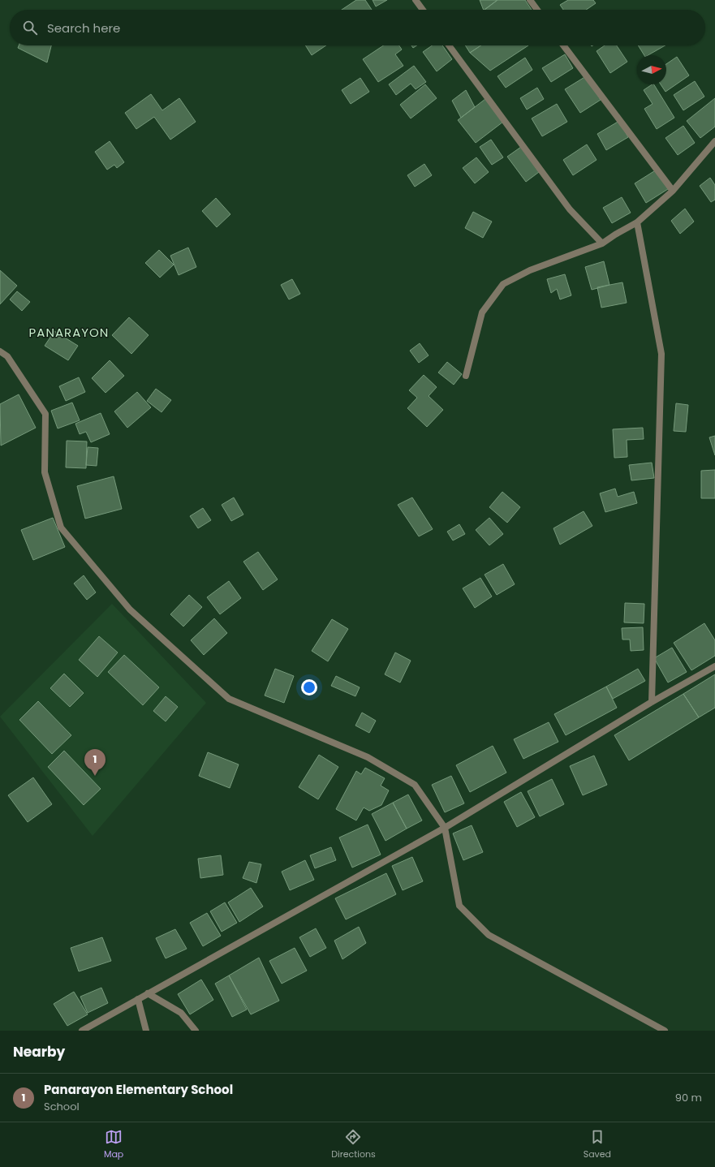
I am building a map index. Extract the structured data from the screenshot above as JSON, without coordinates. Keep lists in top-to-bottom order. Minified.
{"districts":["PANARAYON"],"north":"right","page":{"search":"Search here","pins":"1","heading":"Nearby","list":[{"mark":"1","name":"Panarayon Elementary School","note":"School","value":"90 m"}],"nav":["Map","Directions","Saved"]}}
